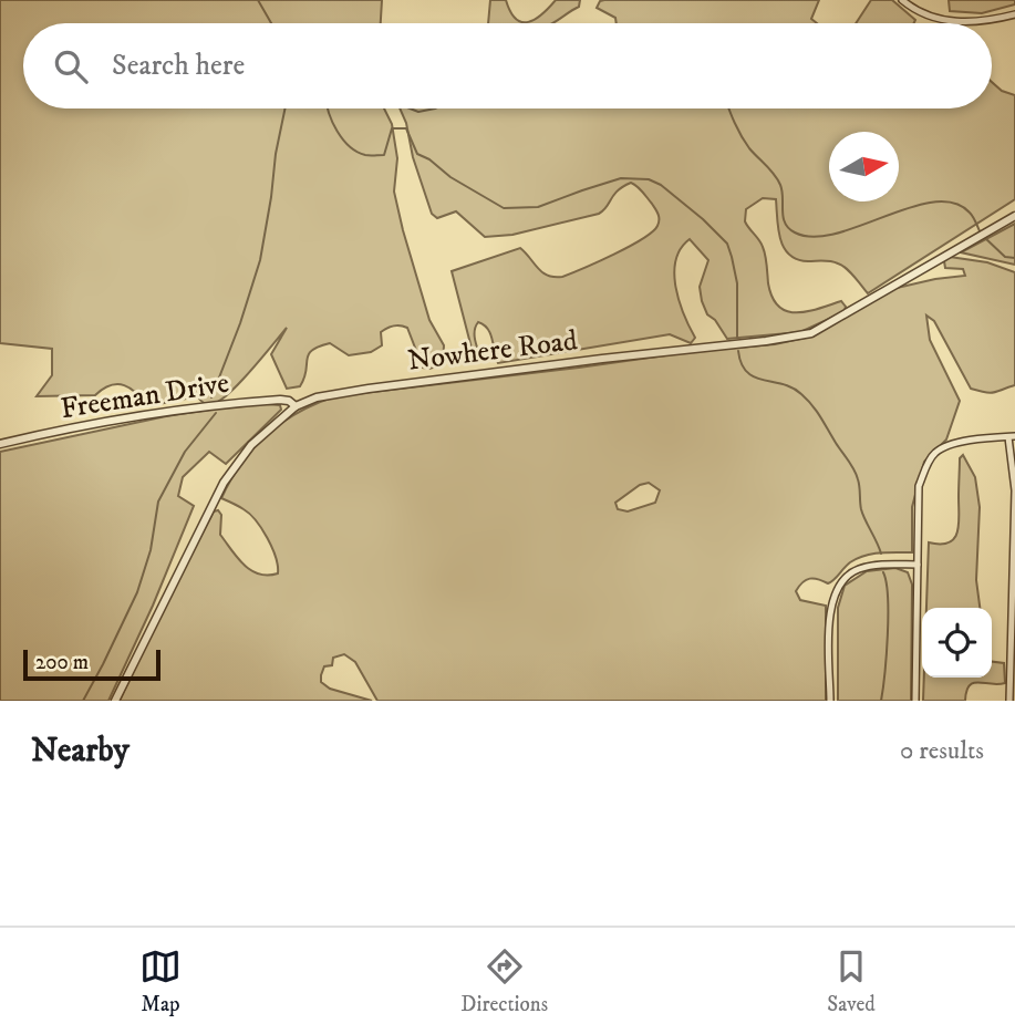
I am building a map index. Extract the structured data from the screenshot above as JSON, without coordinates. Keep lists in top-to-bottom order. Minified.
{"streets":{"street":["Nowhere Road","Freeman Drive"]},"crossings":[["Nowhere Road","Freeman Drive"]],"scale_bar":"200 m","north":"right","page":{"search":"Search here","scale":"200 m","heading":["Nearby","0 results"],"nav":["Map","Directions","Saved"]}}
